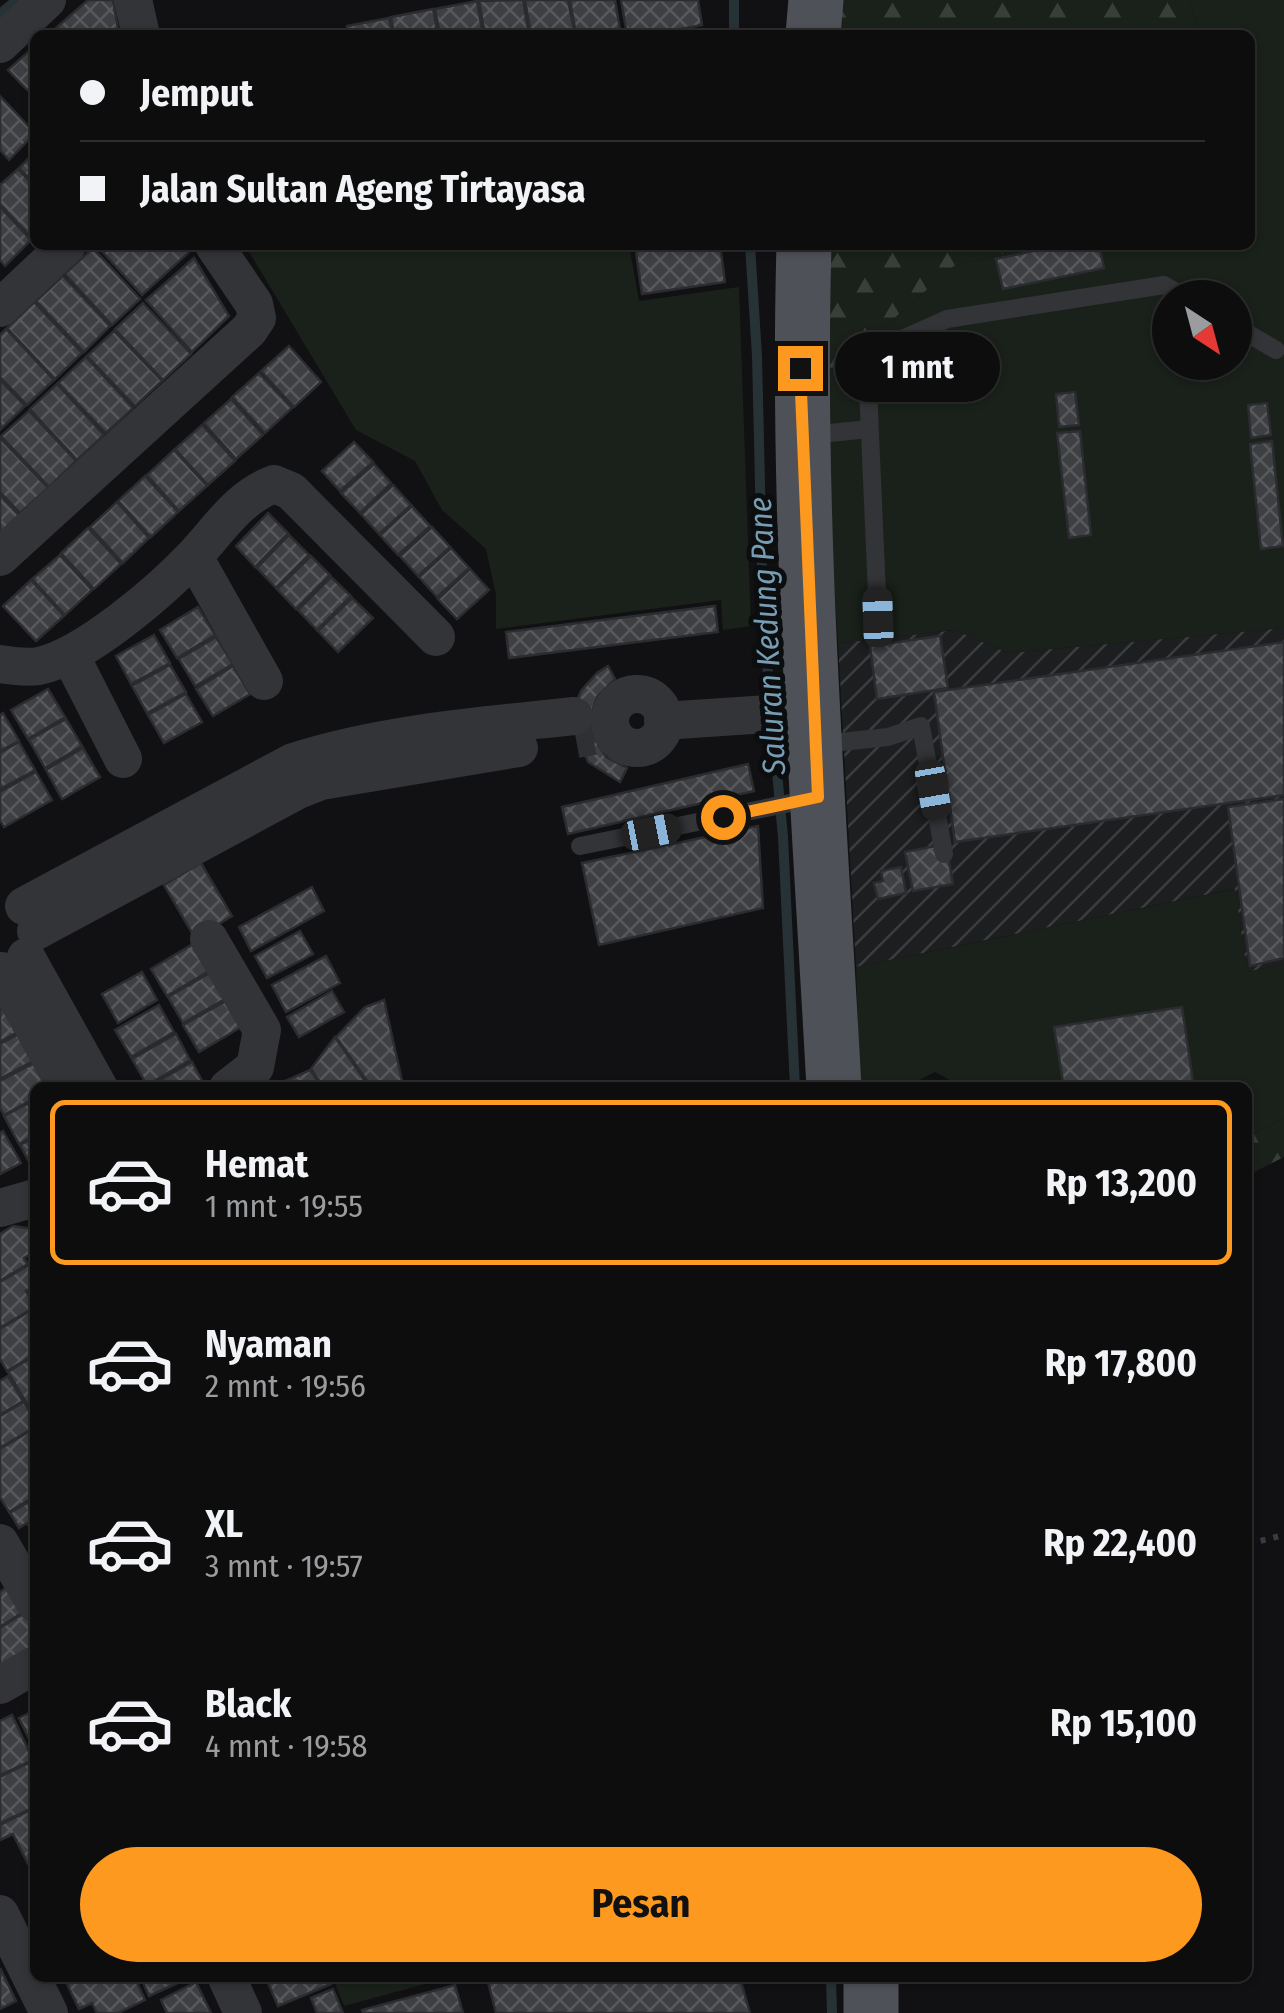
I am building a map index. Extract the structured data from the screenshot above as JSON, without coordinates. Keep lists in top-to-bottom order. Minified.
{"water":["Saluran Kedung Pane"],"north":"bottom right","page":{"banner":["Jemput","Jalan Sultan Ageng Tirtayasa"],"bubble":"1 mnt","list":[{"name":"Hemat","note":"1 mnt · 19:55","value":"Rp 13,200"},{"name":"Nyaman","note":"2 mnt · 19:56","value":"Rp 17,800"},{"name":"XL","note":"3 mnt · 19:57","value":"Rp 22,400"},{"name":"Black","note":"4 mnt · 19:58","value":"Rp 15,100"}],"buttons":"Pesan"}}
